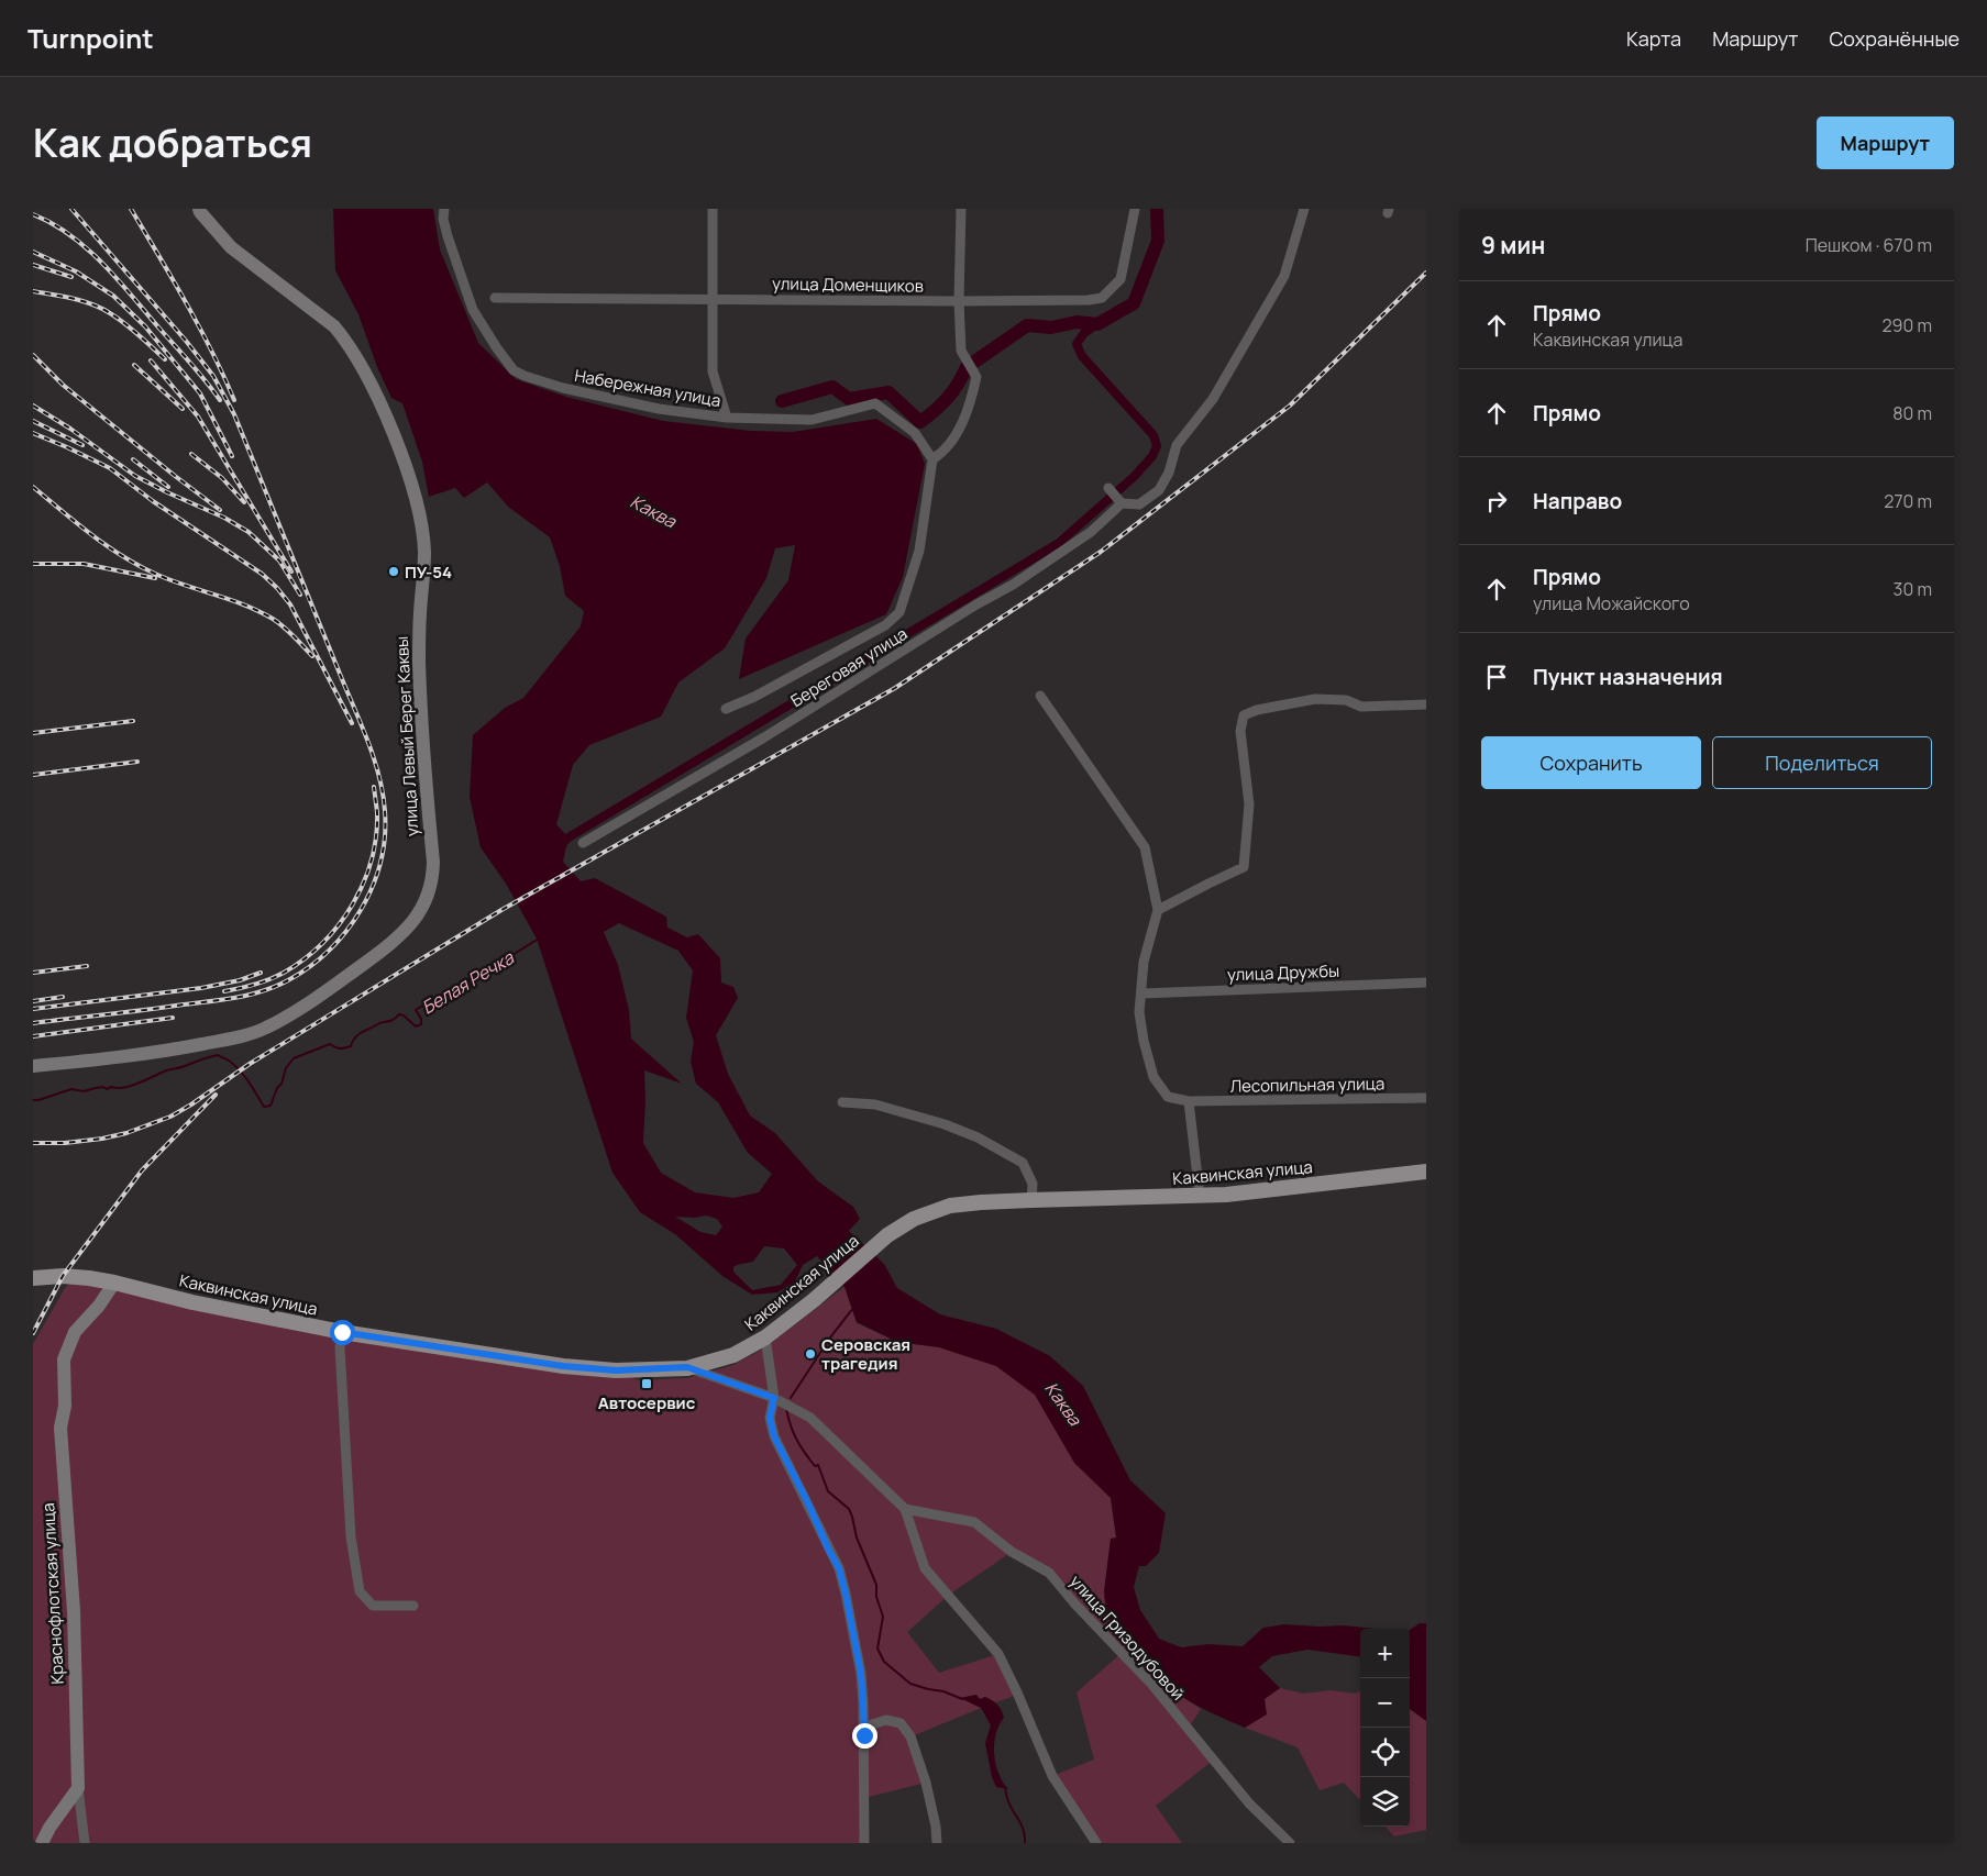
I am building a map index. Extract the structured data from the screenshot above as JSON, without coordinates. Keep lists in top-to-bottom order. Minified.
{"streets":{"main road":["улица Левый Берег Каквы","Каквинская улица","Краснофлотская улица"],"street":["улица Доменщиков","Набережная улица","Береговая улица","улица Дружбы","Лесопильная улица","улица Гризодубовой"]},"crossings":[["Каквинская улица","Краснофлотская улица"]],"water":["Каква","Белая Речка"],"places":{"other":["ПУ-54","Серовская трагедия"],"transit":["Автосервис"]},"page":{"header":"Turnpoint","nav":["Карта","Маршрут","Сохранённые"],"title":"Как добраться","buttons":["Маршрут",["Сохранить","Поделиться"]],"heading":["9 мин","Пешком · 670 m"],"list":[["Прямо","Каквинская улица","290 m"],["Прямо","80 m"],["Направо","270 m"],["Прямо","улица Можайского","30 m"],"Пункт назначения"],"map_buttons":["+","−"]}}
